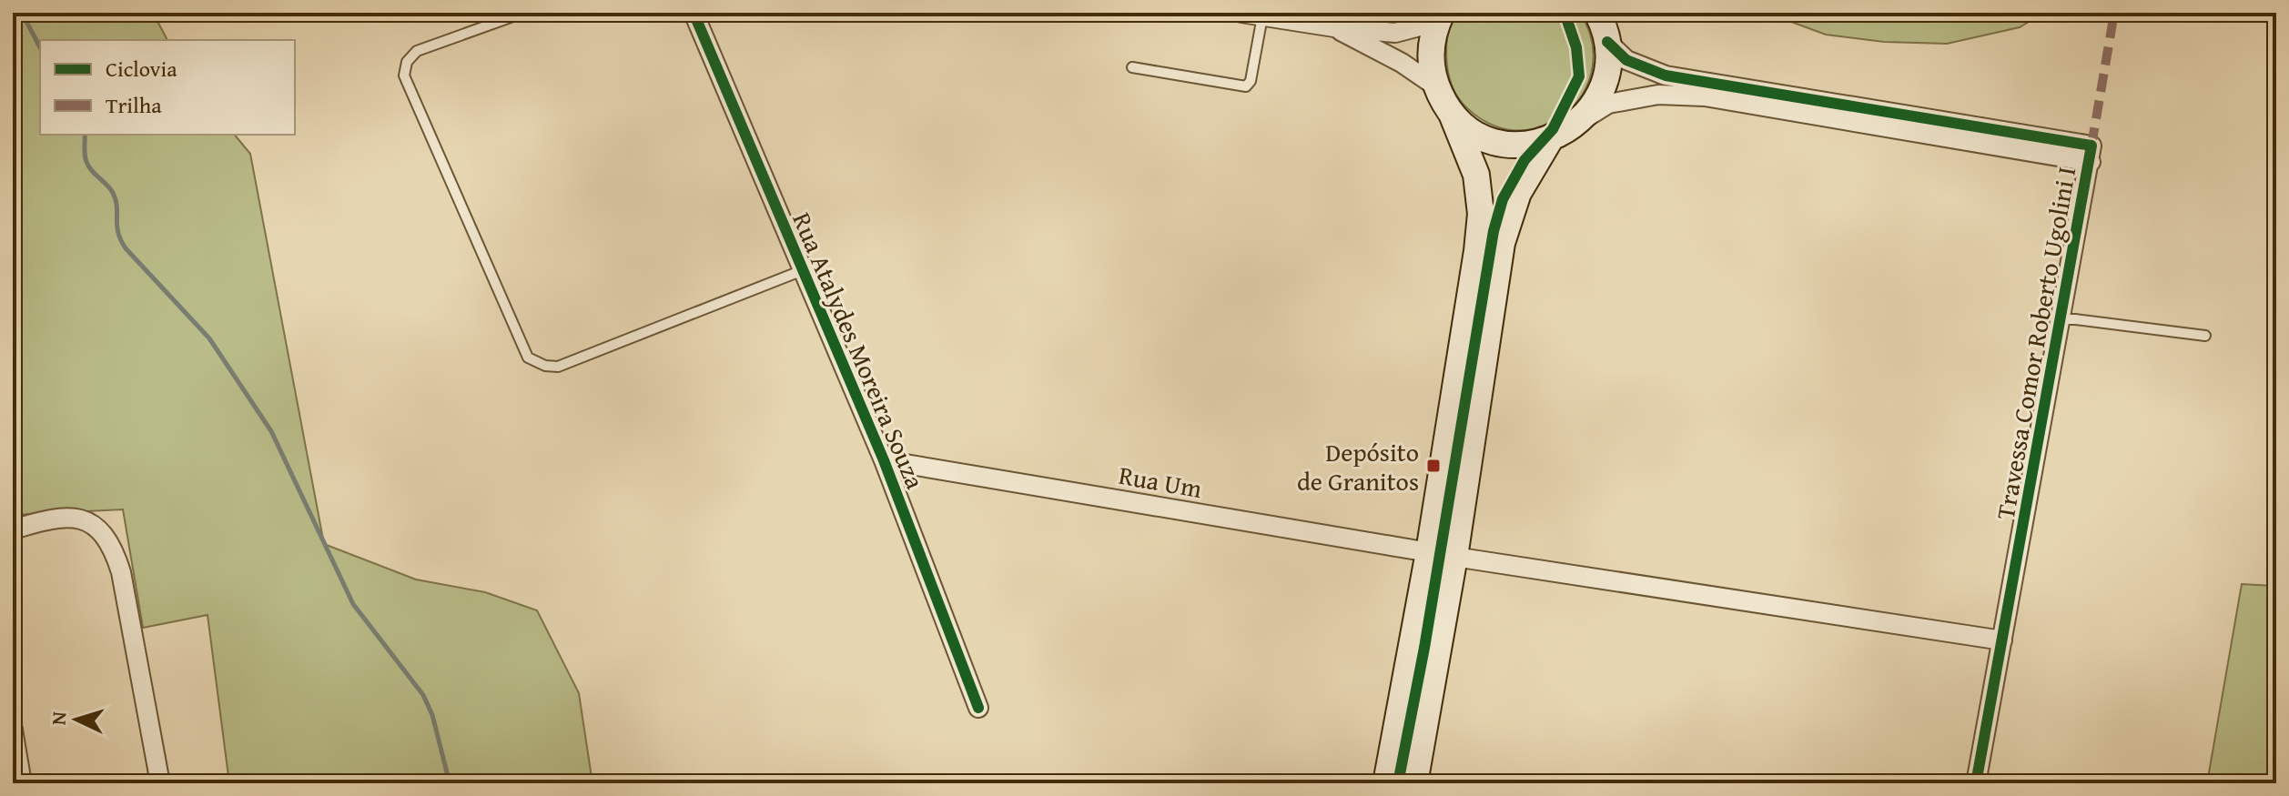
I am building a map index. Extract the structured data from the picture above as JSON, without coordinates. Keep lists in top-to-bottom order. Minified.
{"streets":{"street":["Travessa Comor Roberto Ugolini I","Rua Atalydes Moreira Souza","Rua Um"]},"crossings":[["Rua Atalydes Moreira Souza","Rua Um"]],"places":{"transit":["Depósito de Granitos"]},"legend":["Ciclovia","Trilha"],"north":"left"}
